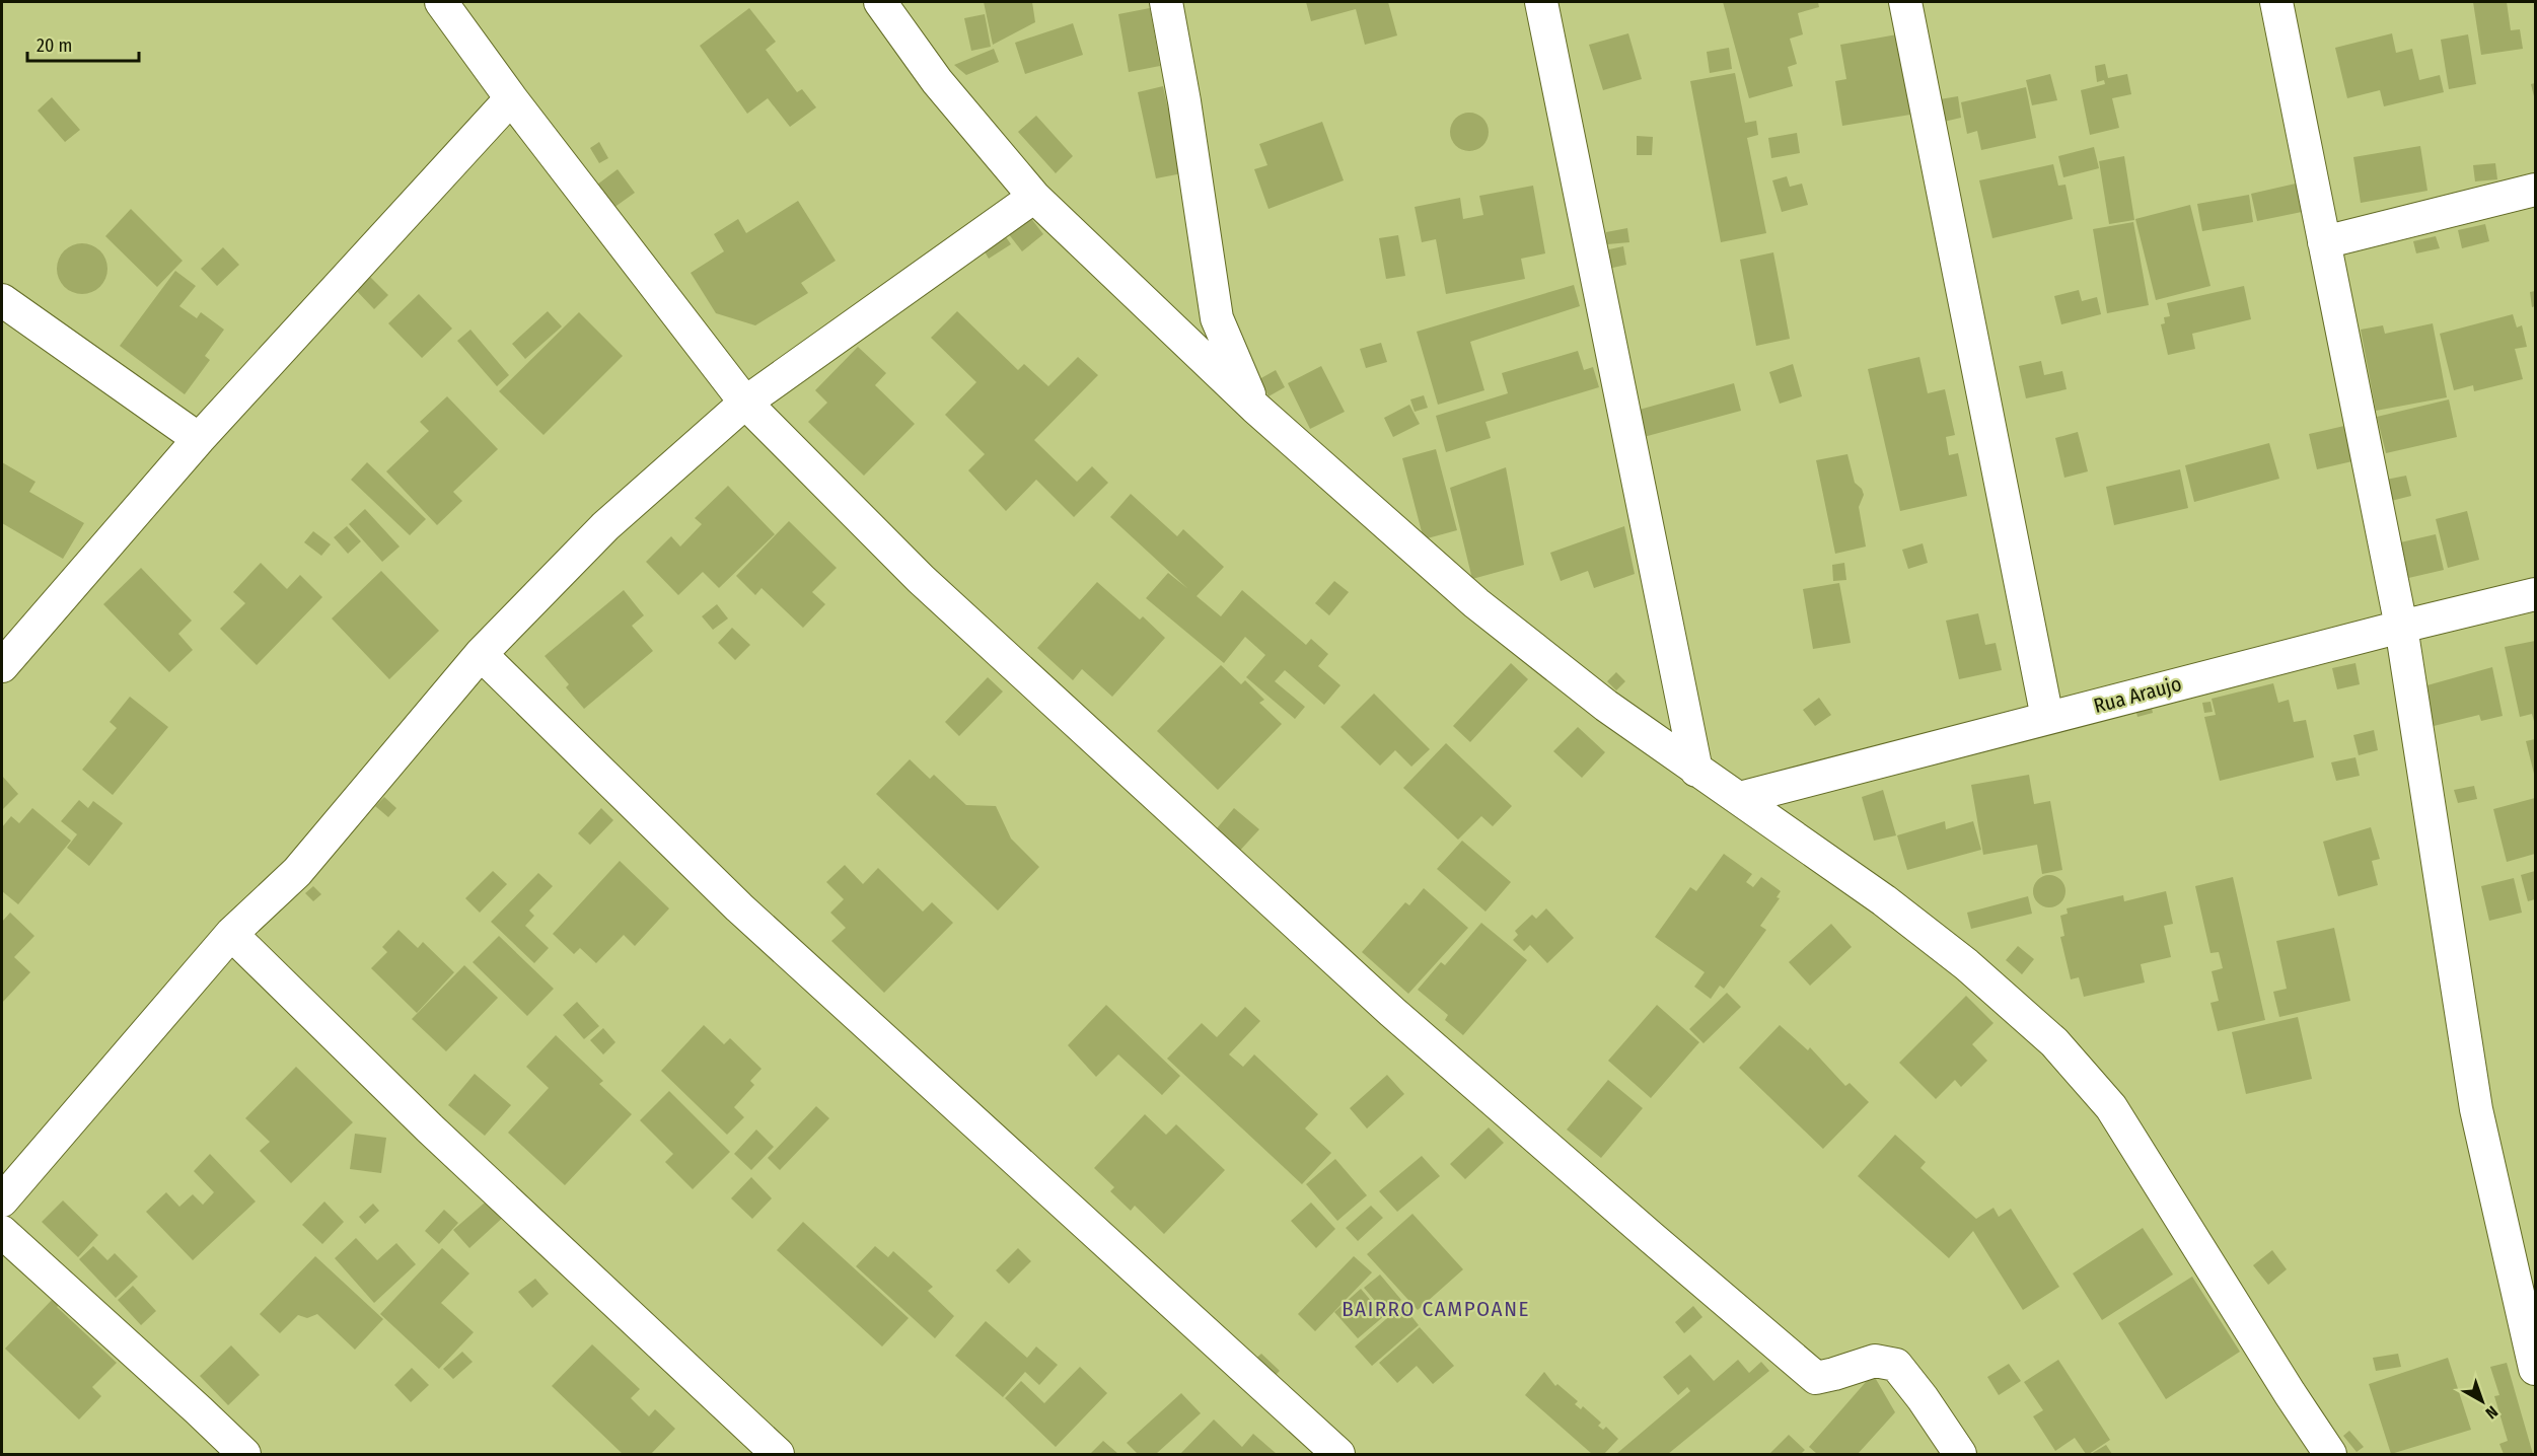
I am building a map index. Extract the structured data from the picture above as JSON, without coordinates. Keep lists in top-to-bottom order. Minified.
{"streets":{"street":["Rua Araujo"]},"districts":["BAIRRO CAMPOANE"],"scale_bar":"20 m","north":"bottom right"}
